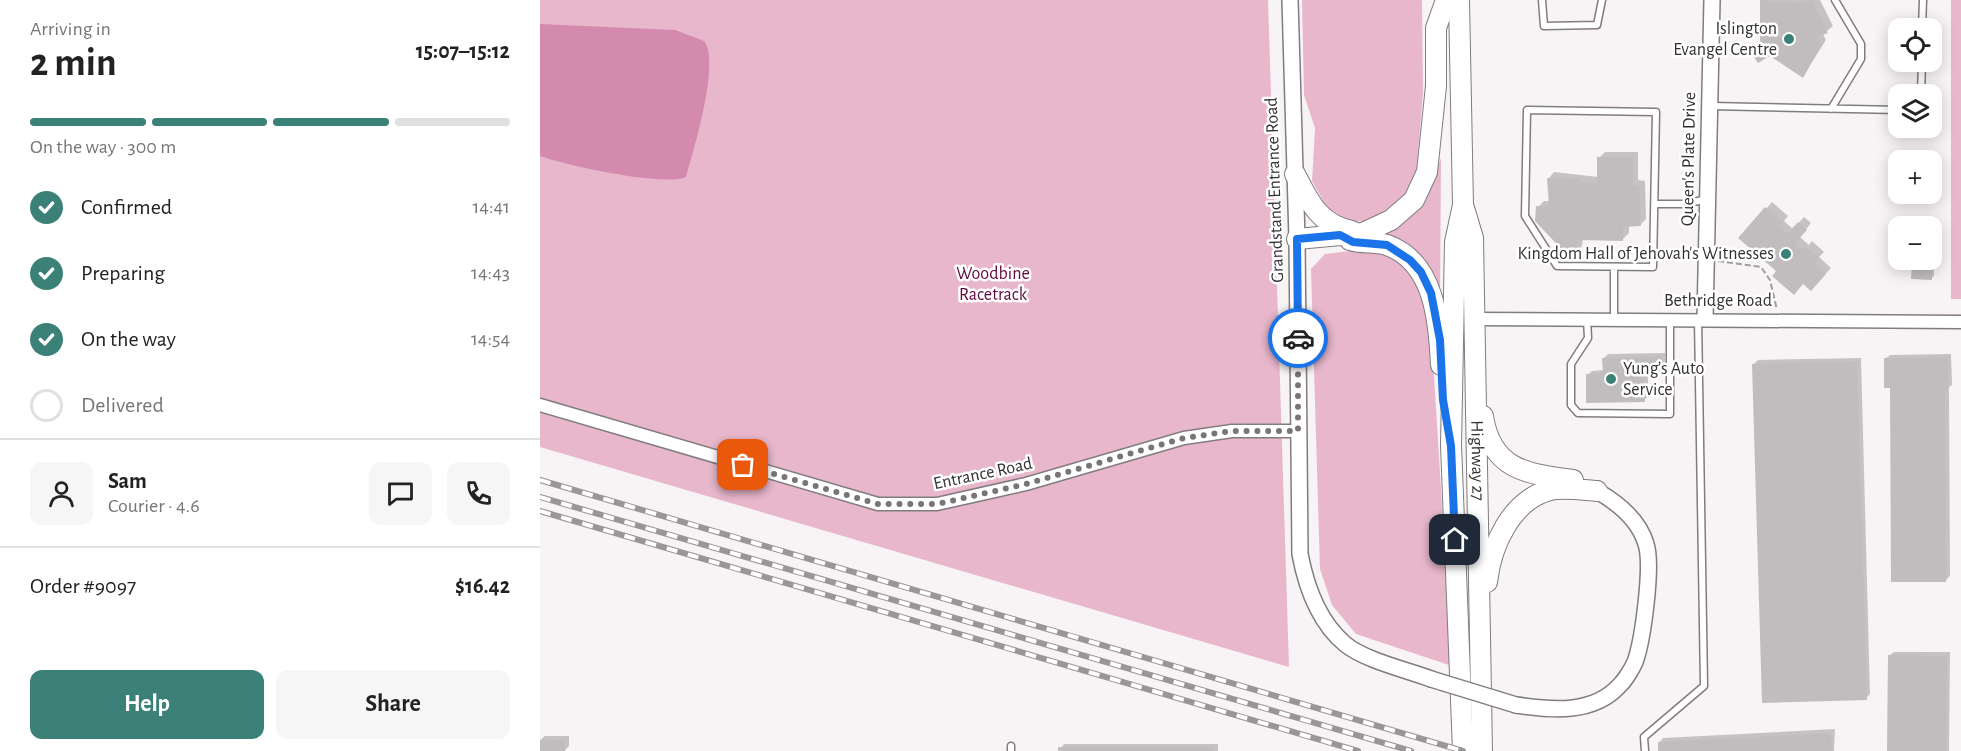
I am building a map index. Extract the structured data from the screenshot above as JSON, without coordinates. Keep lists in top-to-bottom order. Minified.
{"streets":{"main road":["Highway 27"],"street":["Queen's Plate Drive","Grandstand Entrance Road","Bethridge Road","Entrance Road"]},"crossings":[["Queen's Plate Drive","Bethridge Road"],["Grandstand Entrance Road","Entrance Road"],["Bethridge Road","Highway 27"]],"parks":["Woodbine Racetrack"],"places":["Islington Evangel Centre","Kingdom Hall of Jehovah's Witnesses","Yung’s Auto Service"],"page":{"heading":["2 min","Arriving in","15:07–15:12"],"panel":["Sam","Courier · 4.6","Order #9097","$16.42"],"map_buttons":["+","−"],"bar":"On the way · 300 m","list":[["Confirmed","14:41"],["Preparing","14:43"],["On the way","14:54"],"Delivered"],"buttons":["Help","Share"]}}
